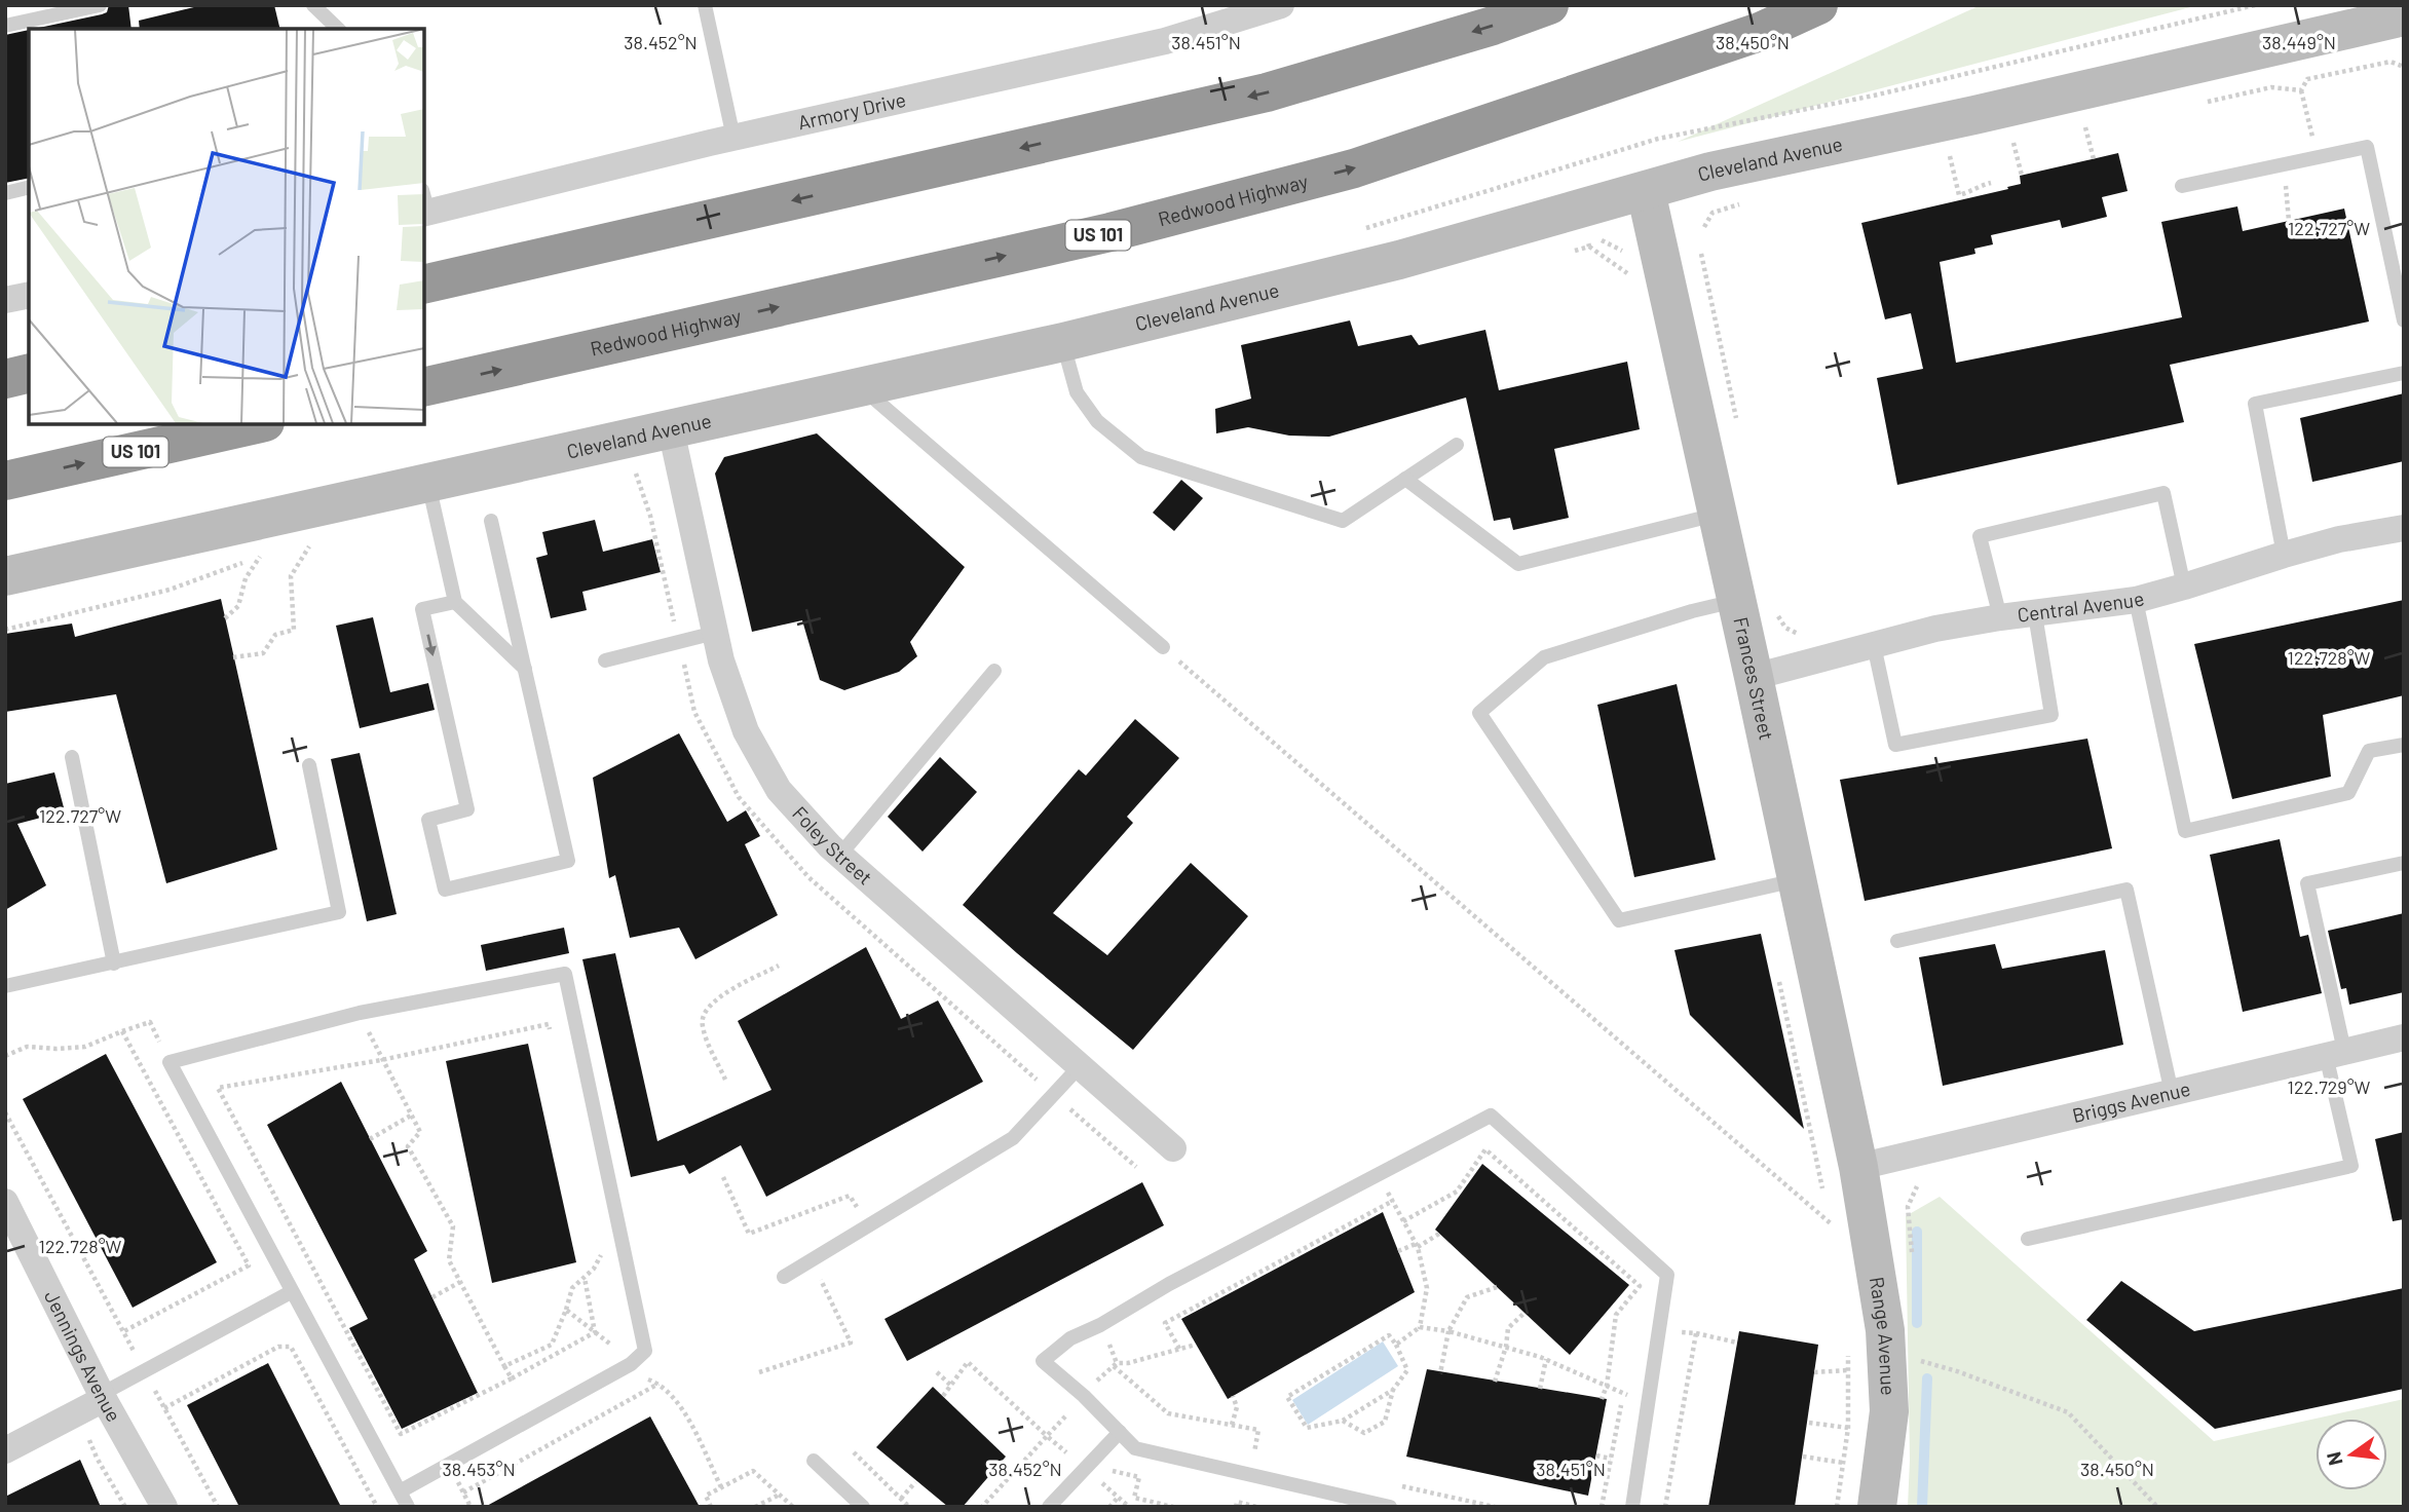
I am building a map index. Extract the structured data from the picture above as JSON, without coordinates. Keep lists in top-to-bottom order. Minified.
{"streets":{"highway":["Redwood Highway","US 101"],"street":["Armory Drive","Cleveland Avenue","Central Avenue","Frances Street","Foley Street","Briggs Avenue","Range Avenue","Jennings Avenue"]},"crossings":[["Cleveland Avenue","Frances Street"],["Cleveland Avenue","Foley Street"],["Central Avenue","Frances Street"],["Frances Street","Briggs Avenue"],["Frances Street","Range Avenue"],["Briggs Avenue","Range Avenue"]],"north":"left","coordinates":["38.452°N","38.451°N","38.450°N","38.449°N","122.727°W","122.728°W","122.729°W","38.453°N"]}
